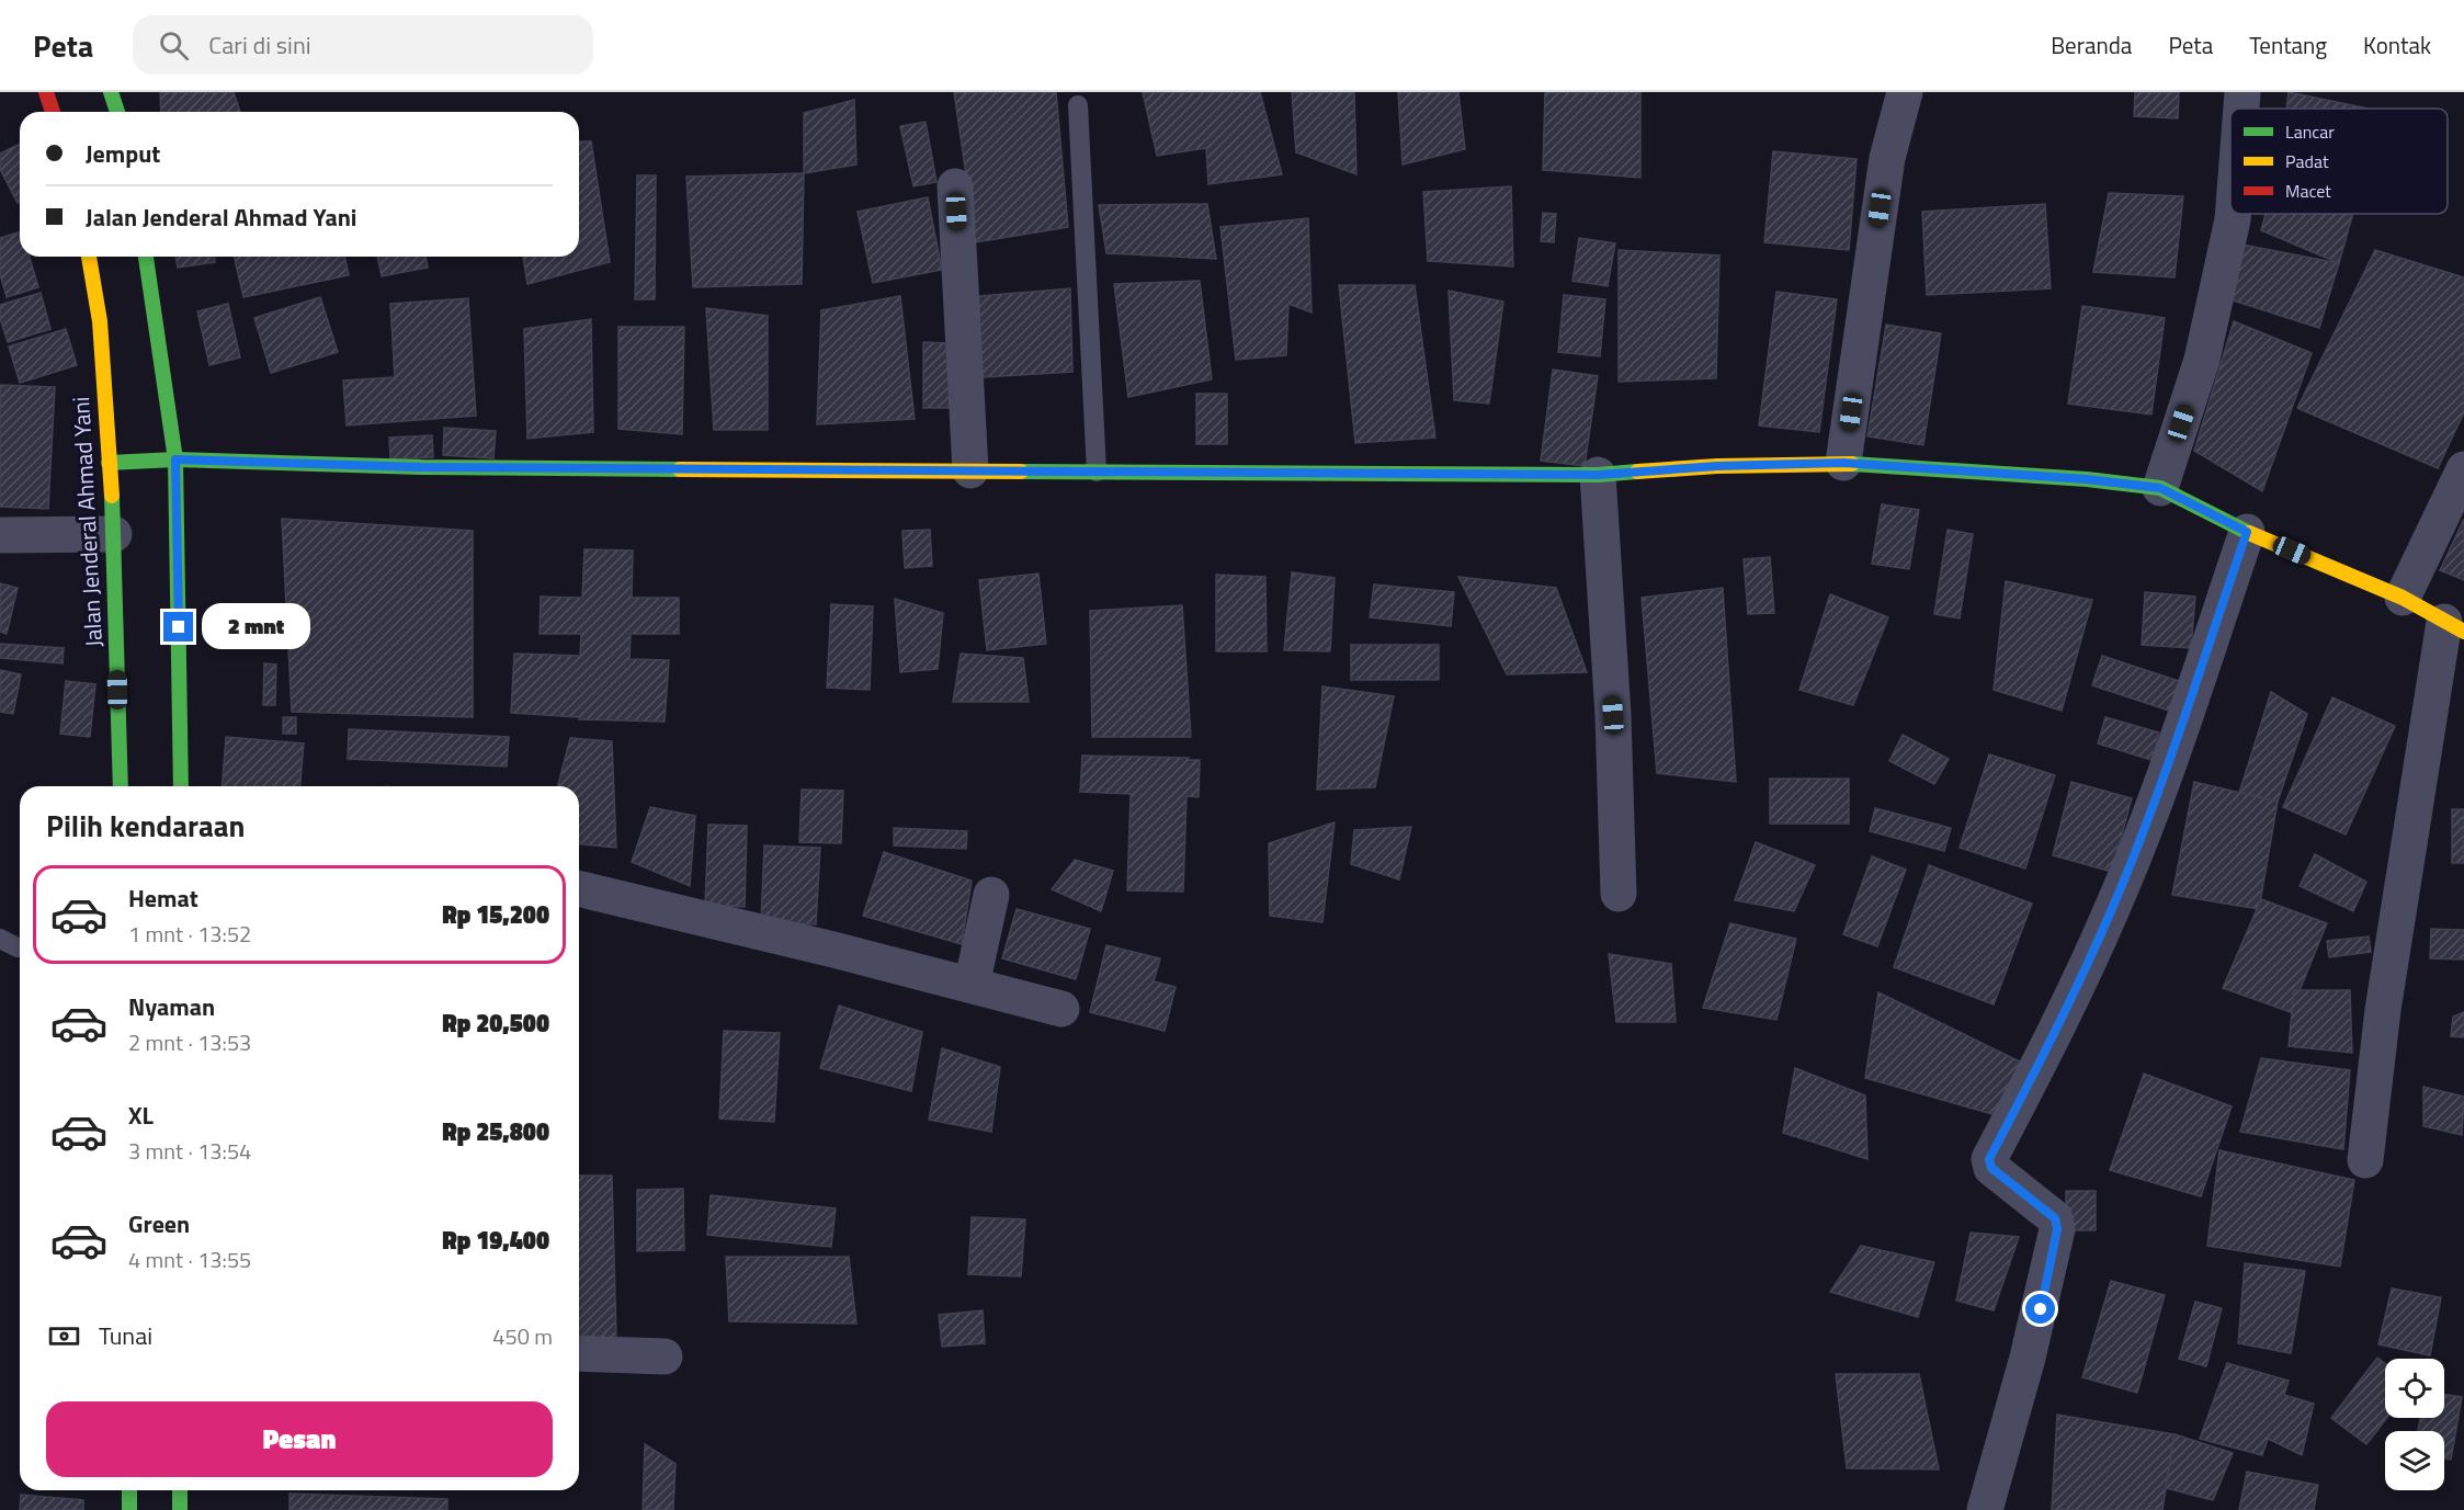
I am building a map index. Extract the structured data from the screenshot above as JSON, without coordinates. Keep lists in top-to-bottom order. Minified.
{"streets":{"main road":["Jalan Jenderal Ahmad Yani"]},"legend":["Lancar","Padat","Macet"],"page":{"header":"Peta","search":"Cari di sini","nav":["Beranda","Peta","Tentang","Kontak"],"banner":["Jemput","Jalan Jenderal Ahmad Yani"],"bubble":"2 mnt","heading":"Pilih kendaraan","list":[{"name":"Hemat","note":"1 mnt · 13:52","value":"Rp 15,200"},{"name":"Nyaman","note":"2 mnt · 13:53","value":"Rp 20,500"},{"name":"XL","note":"3 mnt · 13:54","value":"Rp 25,800"},{"name":"Green","note":"4 mnt · 13:55","value":"Rp 19,400"}],"pay":["Tunai","450 m"],"buttons":"Pesan"}}
